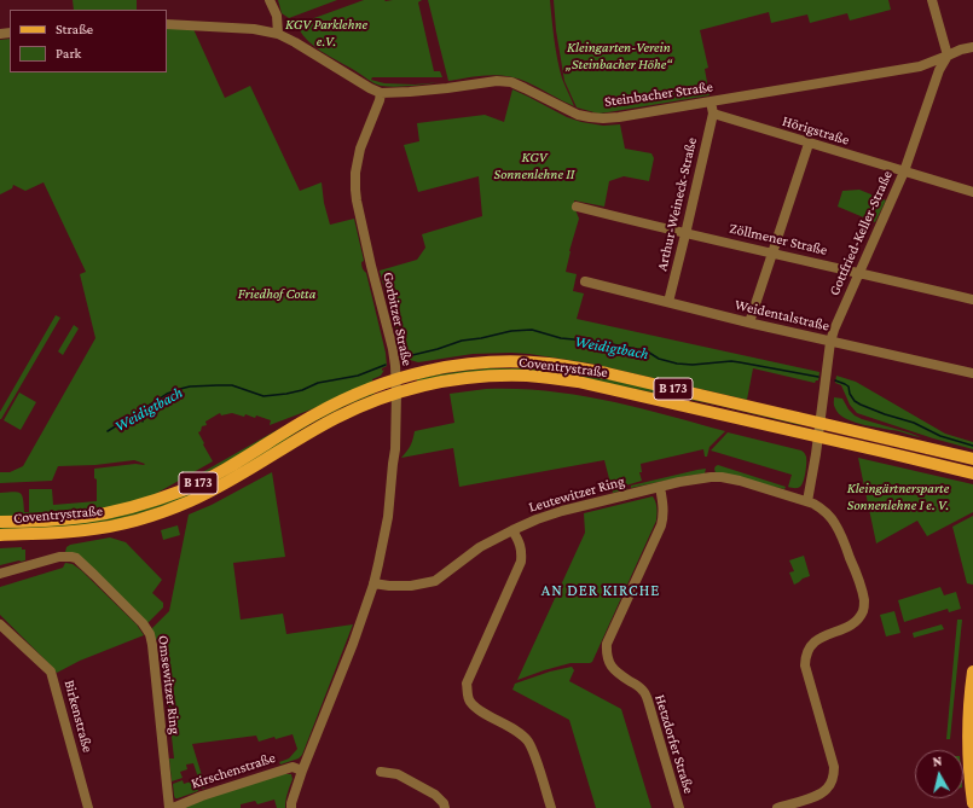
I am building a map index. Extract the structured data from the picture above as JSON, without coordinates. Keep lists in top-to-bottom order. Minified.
{"streets":{"main road":["Coventrystraße","B 173"],"street":["Steinbacher Straße","Hörigstraße","Arthur-Weineck-Straße","Gottfried-Keller-Straße","Zöllmener Straße","Weidentalstraße","Gorbitzer Straße","Leutewitzer Ring","Omsewitzer Ring","Birkenstraße","Hetzdorfer Straße","Kirschenstraße"]},"crossings":[["Steinbacher Straße","Gottfried-Keller-Straße"],["Steinbacher Straße","Gorbitzer Straße"],["Hörigstraße","Arthur-Weineck-Straße"],["Hörigstraße","Gottfried-Keller-Straße"],["Arthur-Weineck-Straße","Zöllmener Straße"],["Arthur-Weineck-Straße","Weidentalstraße"],["Gottfried-Keller-Straße","Zöllmener Straße"],["Gottfried-Keller-Straße","Weidentalstraße"],["Gottfried-Keller-Straße","Coventrystraße"],["Gorbitzer Straße","Coventrystraße"],["Gorbitzer Straße","Leutewitzer Ring"],["Leutewitzer Ring","Hetzdorfer Straße"],["Omsewitzer Ring","Kirschenstraße"]],"districts":["AN DER KIRCHE"],"water":["Weidigtbach"],"parks":["KGV Parklehne e.V.","Kleingarten-Verein „Steinbacher Höhe“","KGV Sonnenlehne II","Friedhof Cotta","Kleingärtnersparte Sonnenlehne I e. V."],"legend":["Straße","Park"],"north":"top"}
